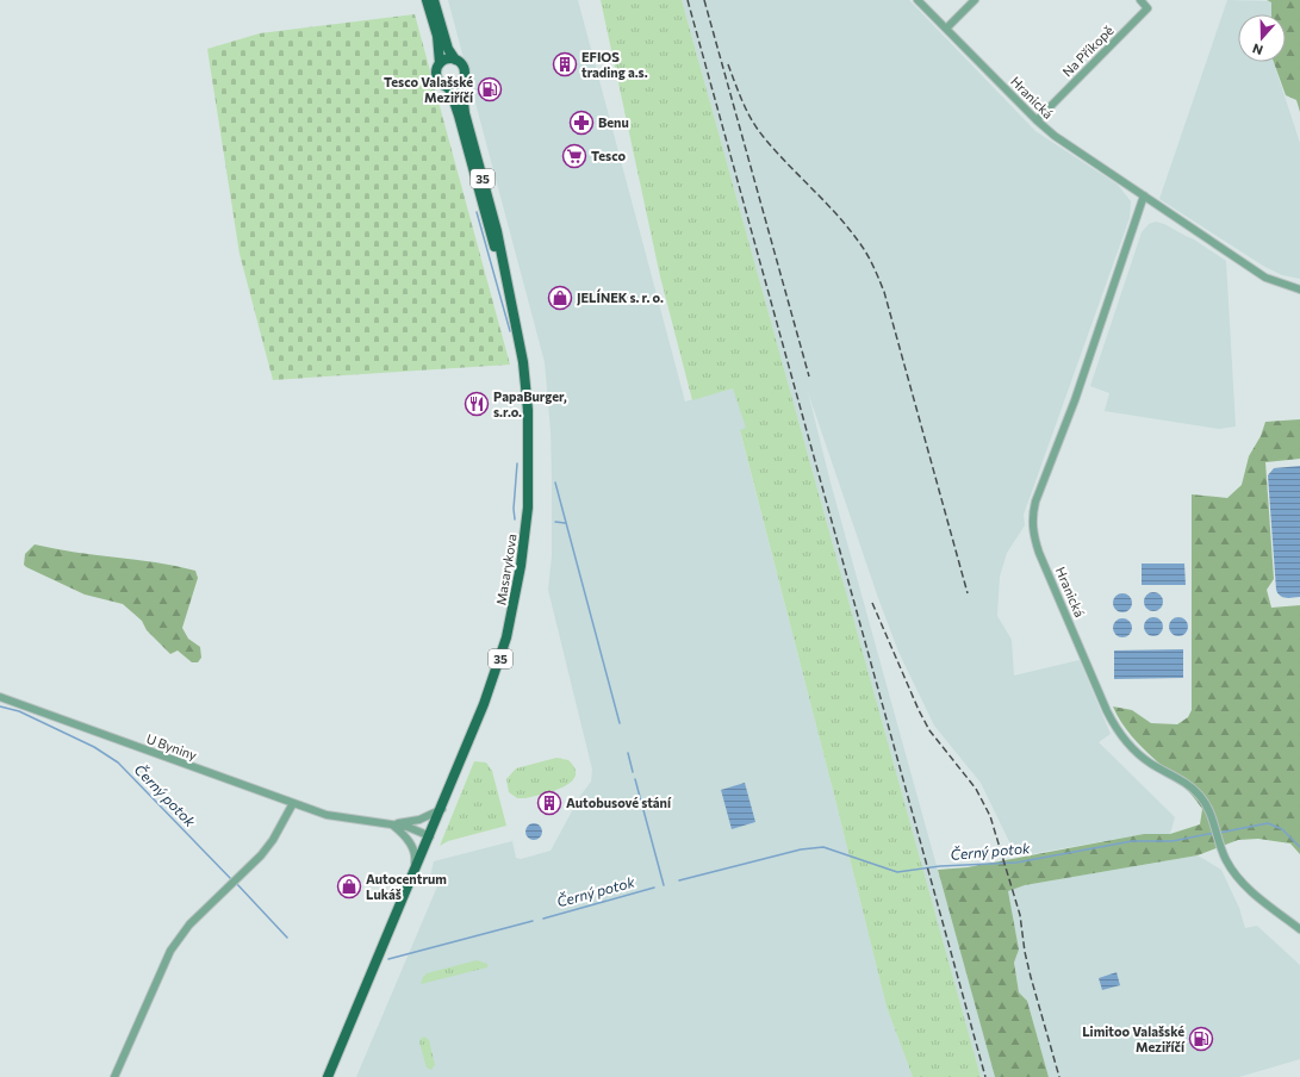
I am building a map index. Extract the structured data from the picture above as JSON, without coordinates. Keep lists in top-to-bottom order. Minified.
{"streets":{"main road":["35","Masarykova"],"street":["Na Příkopě","Hranická","U Byniny"]},"crossings":[["Na Příkopě","Hranická"],["35","Masarykova"]],"water":["Černý potok"],"places":{"building":["EFIOS trading a.s.","Autobusové stání"],"fuel station":["Tesco Valašské Meziříčí","Limitoo Valašské Meziříčí"],"pharmacy":["Benu"],"supermarket":["Tesco"],"shop":["JELÍNEK s. r. o.","Autocentrum Lukáš"],"restaurant":["PapaBurger, s.r.o."]},"north":"bottom"}
